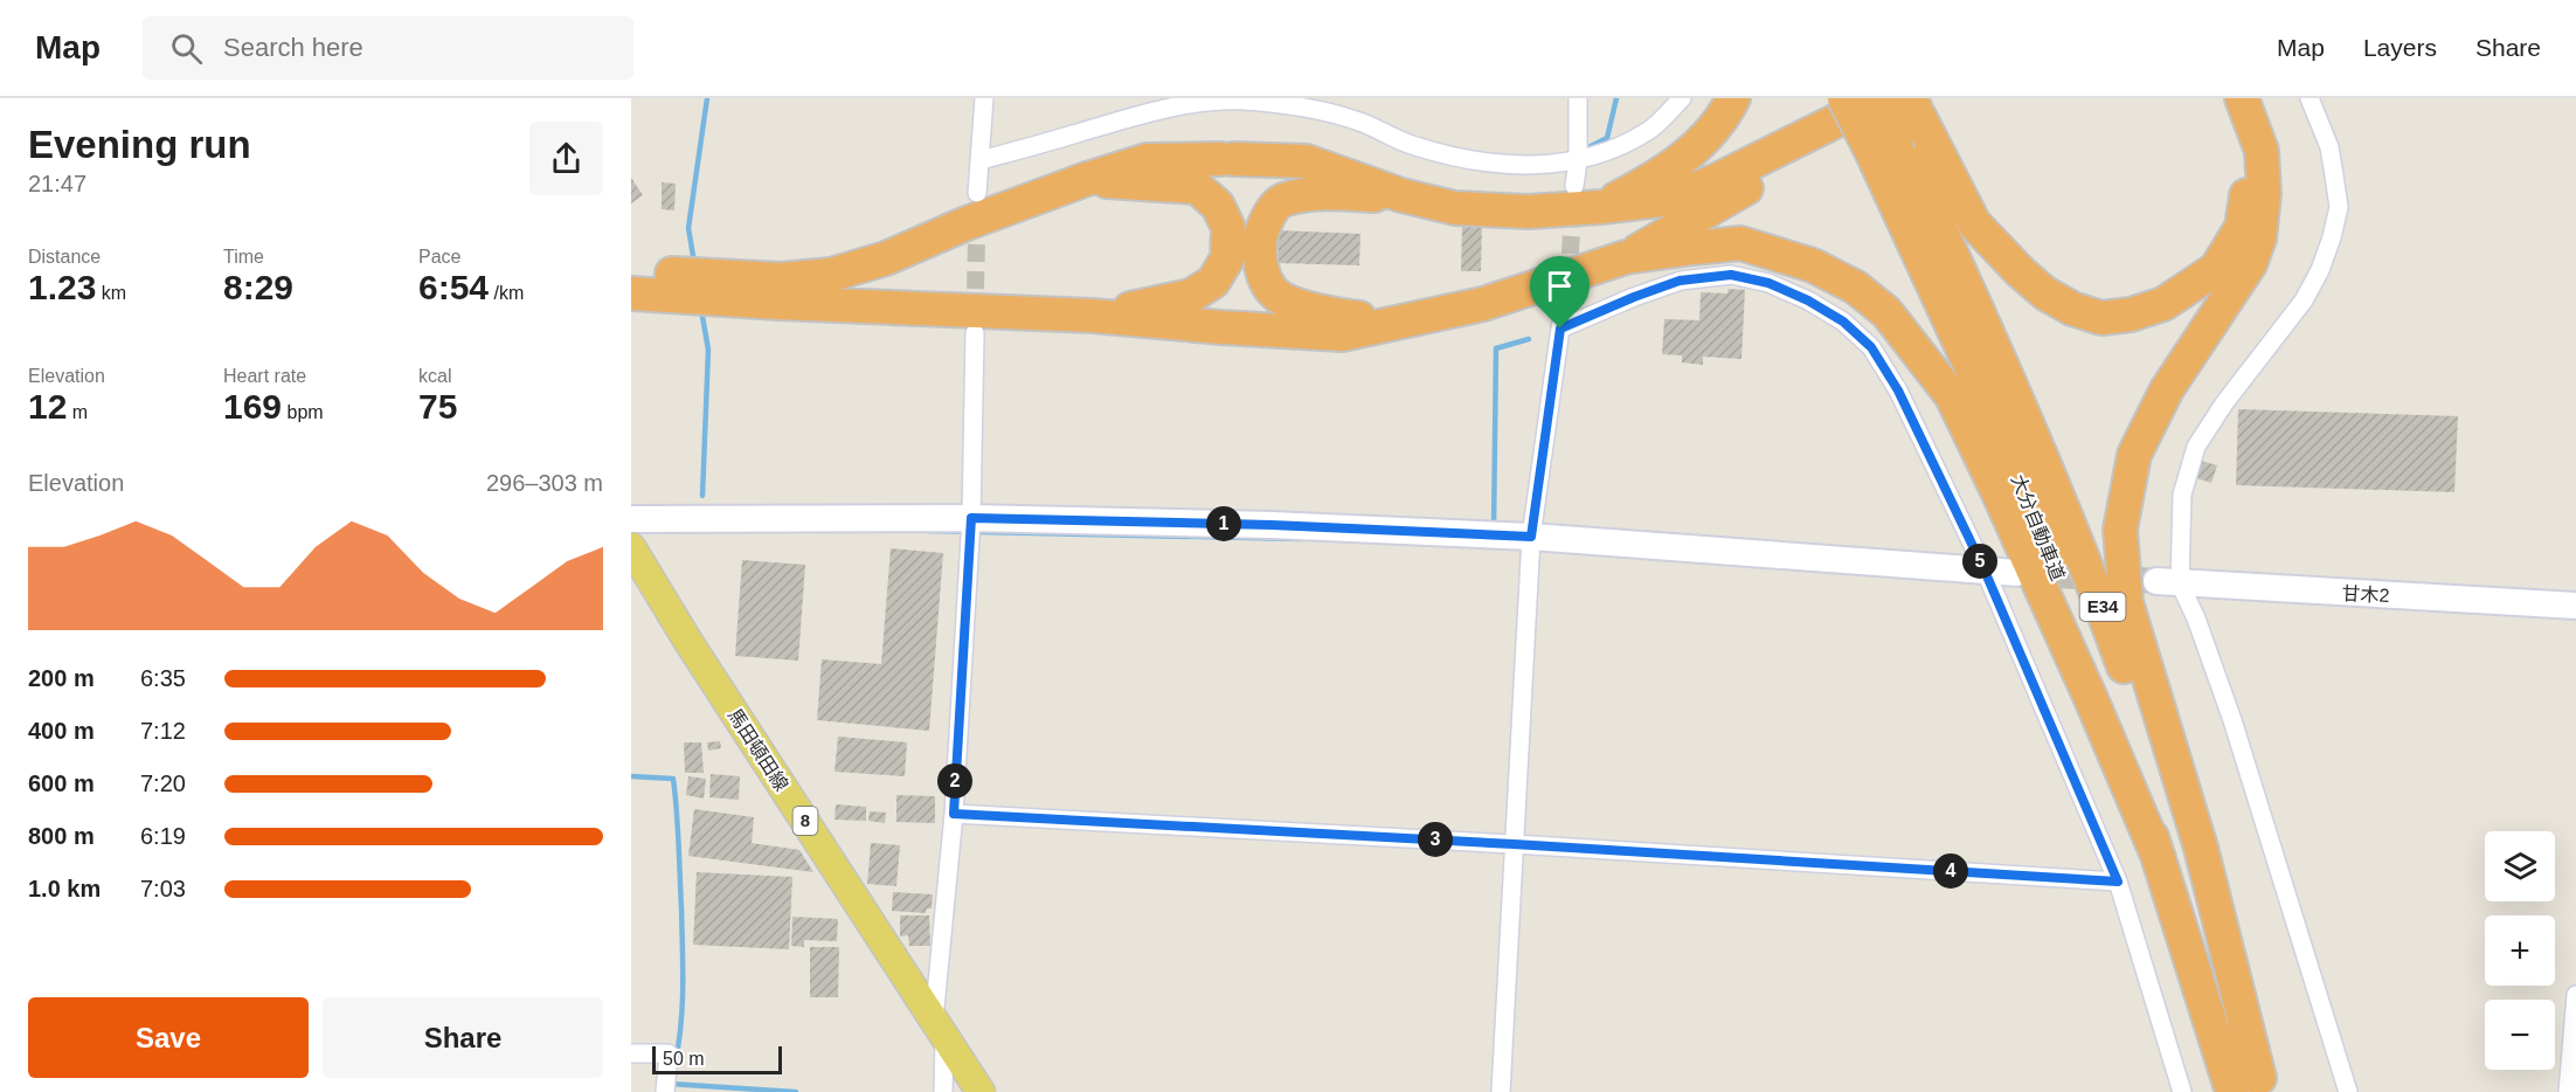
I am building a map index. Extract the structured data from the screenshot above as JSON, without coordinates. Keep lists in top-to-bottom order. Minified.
{"streets":{"highway":["大分自動車道","E34"],"main road":["馬田頓田線","8"],"street":["甘木2"]},"scale_bar":"50 m","page":{"header":"Map","search":"Search here","nav":["Map","Layers","Share"],"heading":["Evening run","21:47"],"stats":[["Distance","1.23 km"],["Time","8:29"],["Pace","6:54 /km"],["Elevation","12 m"],["Heart rate","169 bpm"],["kcal","75"]],"chart":["Elevation","296–303 m"],"pins":["1","5","2","3","4"],"list":[{"name":"200 m","note":"6:35"},{"name":"400 m","note":"7:12"},{"name":"600 m","note":"7:20"},{"name":"800 m","note":"6:19"},{"name":"1.0 km","note":"7:03"}],"map_buttons":["+","−"],"buttons":["Save","Share"],"scale":"50 m"}}
